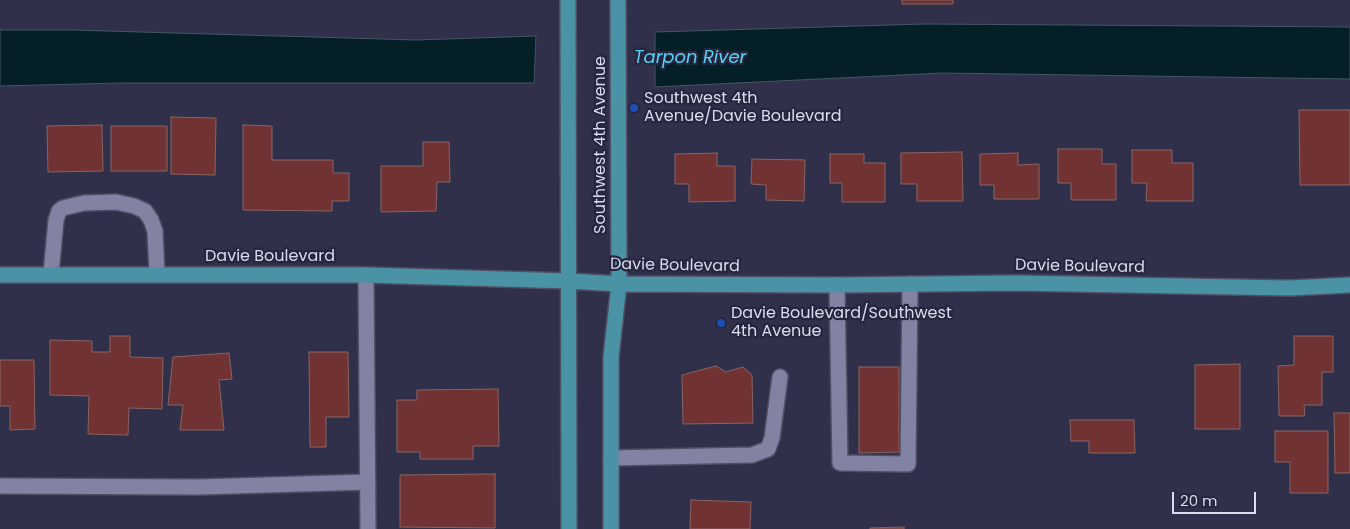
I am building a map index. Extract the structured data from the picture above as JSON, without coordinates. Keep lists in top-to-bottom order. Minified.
{"streets":{"main road":["Southwest 4th Avenue","Davie Boulevard"]},"crossings":[["Southwest 4th Avenue","Davie Boulevard"]],"water":["Tarpon River"],"places":["Southwest 4th Avenue/Davie Boulevard","Davie Boulevard/Southwest 4th Avenue"],"scale_bar":"20 m"}
